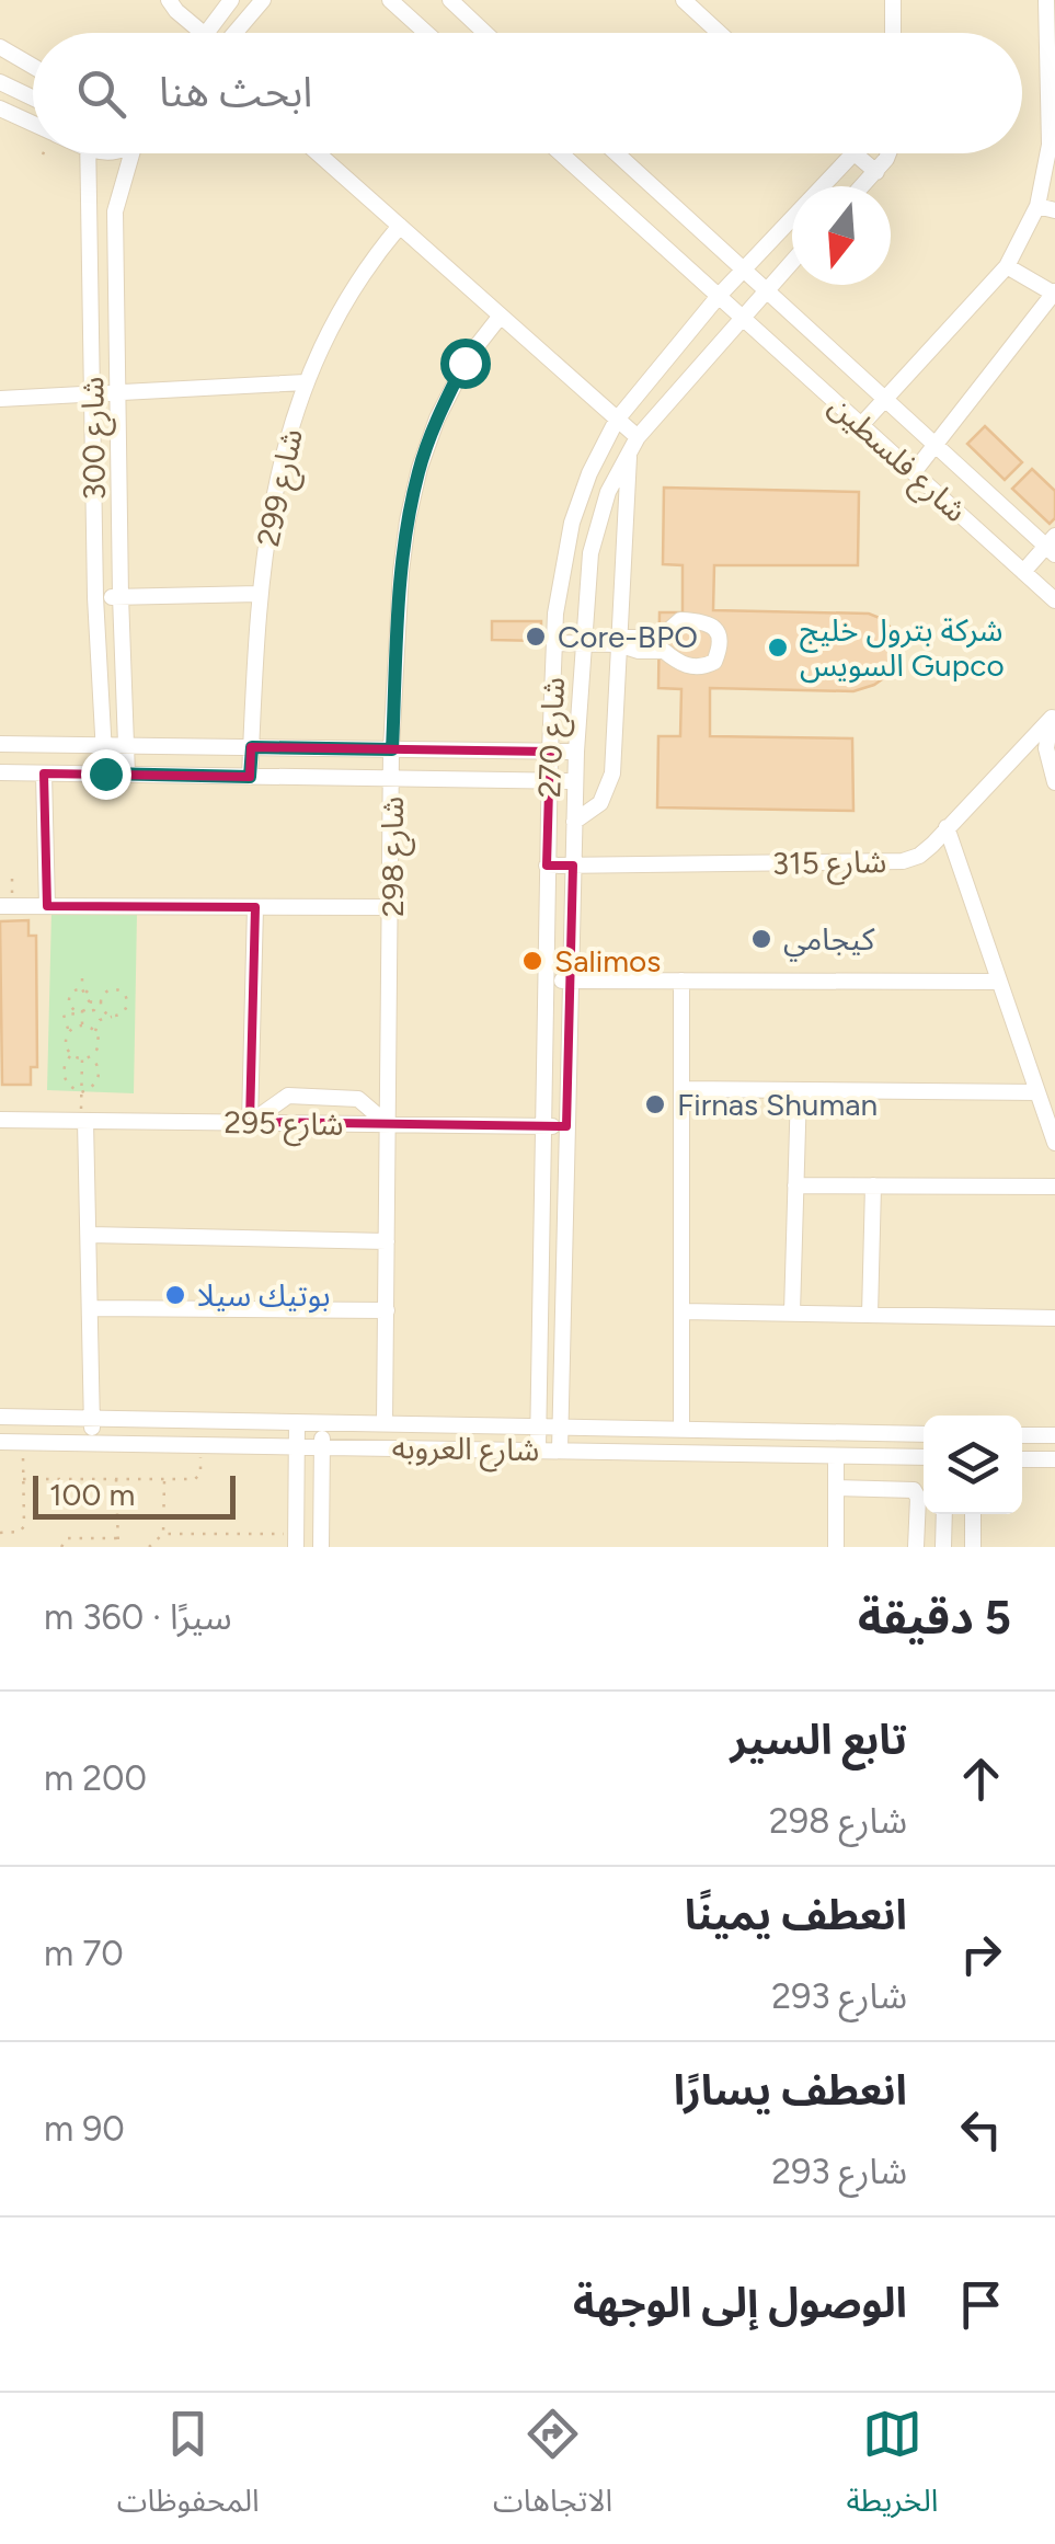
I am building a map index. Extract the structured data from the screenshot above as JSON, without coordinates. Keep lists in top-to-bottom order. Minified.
{"streets":{"street":["شارع 300","شارع فلسطين","شارع 299","شارع 270","شارع 298","شارع 315","شارع 295","شارع العروبه"]},"crossings":[["شارع فلسطين","شارع 270"],["شارع 270","شارع 315"],["شارع 270","شارع 295"],["شارع 270","شارع العروبه"],["شارع 298","شارع 295"],["شارع 298","شارع العروبه"]],"places":["Core-BPO","شركة بترول خليج السويس Gupco","كيجامي","Salimos","Firnas Shuman","بوتيك سيلا"],"scale_bar":"100 m","north":"bottom","page":{"search":"ابحث هنا","scale":"100 m","heading":["5 دقيقة","سيرًا · 360 m"],"list":[["تابع السير","شارع 298","200 m"],["انعطف يمينًا","شارع 293","70 m"],["انعطف يسارًا","شارع 293","90 m"],"الوصول إلى الوجهة"],"nav":["الخريطة","الاتجاهات","المحفوظات"]}}
